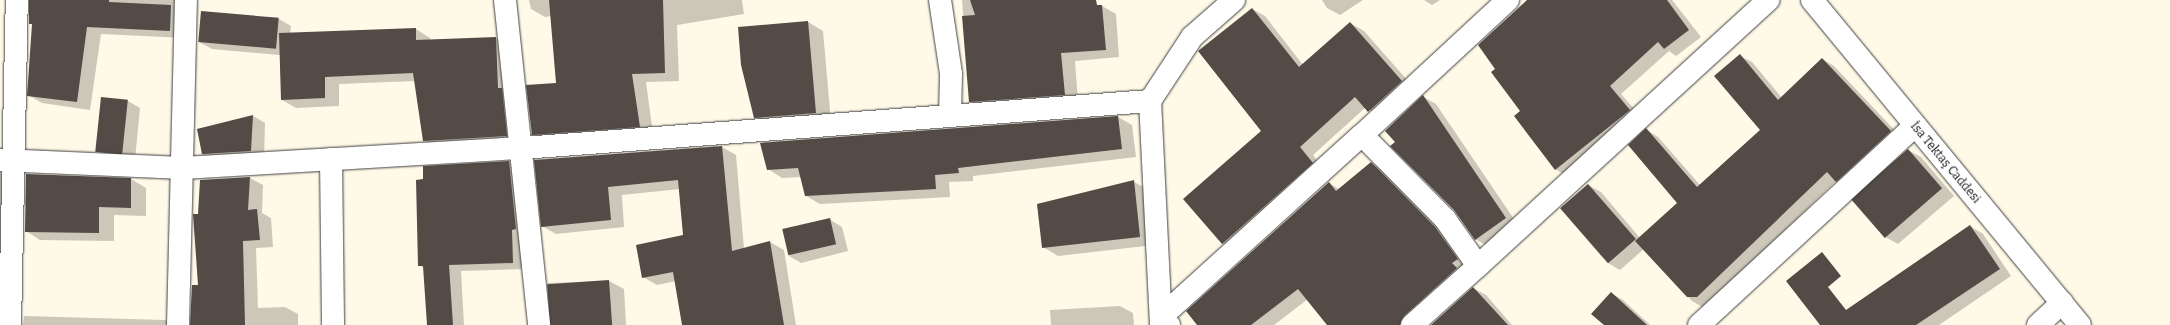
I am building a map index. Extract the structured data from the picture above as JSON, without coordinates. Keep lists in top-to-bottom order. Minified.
{"streets":{"street":["İsa Tektaş Caddesi"]}}
